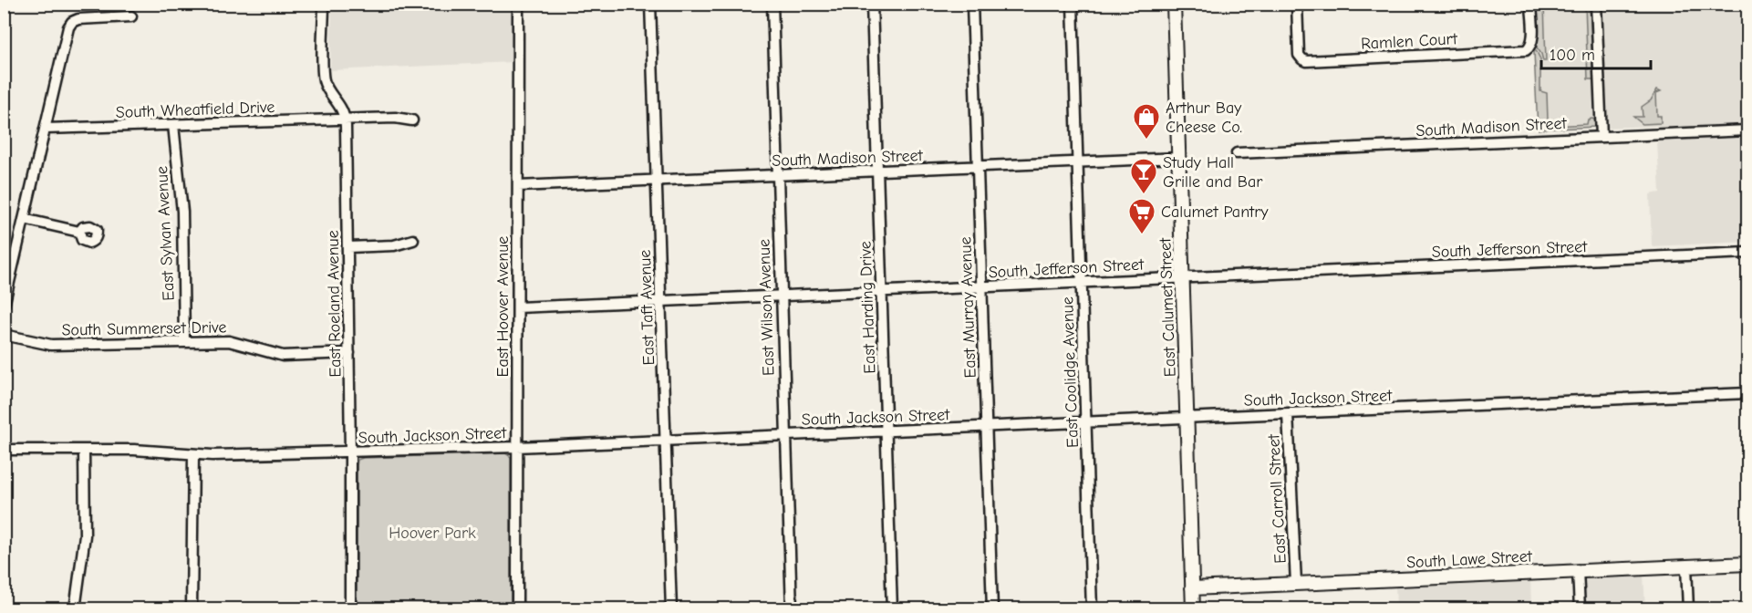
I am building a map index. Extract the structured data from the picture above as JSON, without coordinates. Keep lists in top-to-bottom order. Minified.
{"streets":{"main road":["East Calumet Street","South Lawe Street"],"street":["Ramlen Court","South Wheatfield Drive","South Madison Street","East Sylvan Avenue","South Jefferson Street","East Roeland Avenue","East Hoover Avenue","East Taft Avenue","East Wilson Avenue","East Harding Drive","East Murray Avenue","South Summerset Drive","East Coolidge Avenue","South Jackson Street","East Carroll Street"]},"crossings":[["South Wheatfield Drive","East Sylvan Avenue"],["South Wheatfield Drive","East Roeland Avenue"],["South Madison Street","East Hoover Avenue"],["South Madison Street","East Taft Avenue"],["South Madison Street","East Wilson Avenue"],["South Madison Street","East Harding Drive"],["South Madison Street","East Murray Avenue"],["South Madison Street","East Calumet Street"],["South Madison Street","East Coolidge Avenue"],["East Sylvan Avenue","South Summerset Drive"],["South Jefferson Street","East Hoover Avenue"],["South Jefferson Street","East Taft Avenue"],["South Jefferson Street","East Wilson Avenue"],["South Jefferson Street","East Harding Drive"],["South Jefferson Street","East Murray Avenue"],["South Jefferson Street","East Calumet Street"],["South Jefferson Street","East Coolidge Avenue"],["East Roeland Avenue","South Summerset Drive"],["East Roeland Avenue","South Jackson Street"],["East Hoover Avenue","South Jackson Street"],["East Taft Avenue","South Jackson Street"],["East Wilson Avenue","South Jackson Street"],["East Harding Drive","South Jackson Street"],["East Murray Avenue","South Jackson Street"],["East Calumet Street","South Jackson Street"],["East Calumet Street","South Lawe Street"],["East Coolidge Avenue","South Jackson Street"],["South Jackson Street","East Carroll Street"],["East Carroll Street","South Lawe Street"]],"parks":["Hoover Park"],"places":{"shop":["Arthur Bay Cheese Co."],"bar":["Study Hall Grille and Bar"],"supermarket":["Calumet Pantry"]},"scale_bar":"100 m"}
